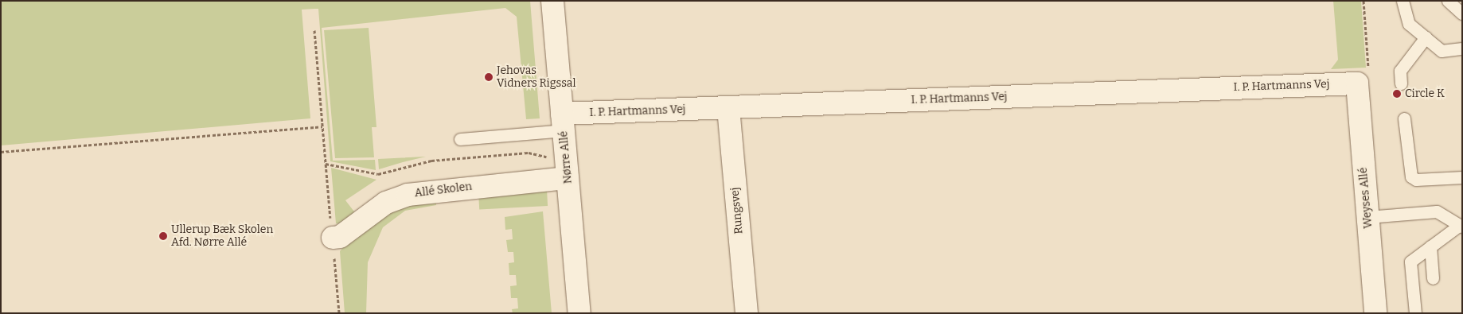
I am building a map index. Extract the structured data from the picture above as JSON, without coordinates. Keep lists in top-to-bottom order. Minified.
{"streets":{"street":["I. P. Hartmanns Vej","Nørre Allé","Allé Skolen","Weyses Allé","Rungsvej"]},"crossings":[["I. P. Hartmanns Vej","Nørre Allé"],["I. P. Hartmanns Vej","Weyses Allé"],["I. P. Hartmanns Vej","Rungsvej"],["Nørre Allé","Allé Skolen"]],"places":["Jehovas Vidners Rigssal","Circle K","Ullerup Bæk Skolen Afd. Nørre Allé"]}
